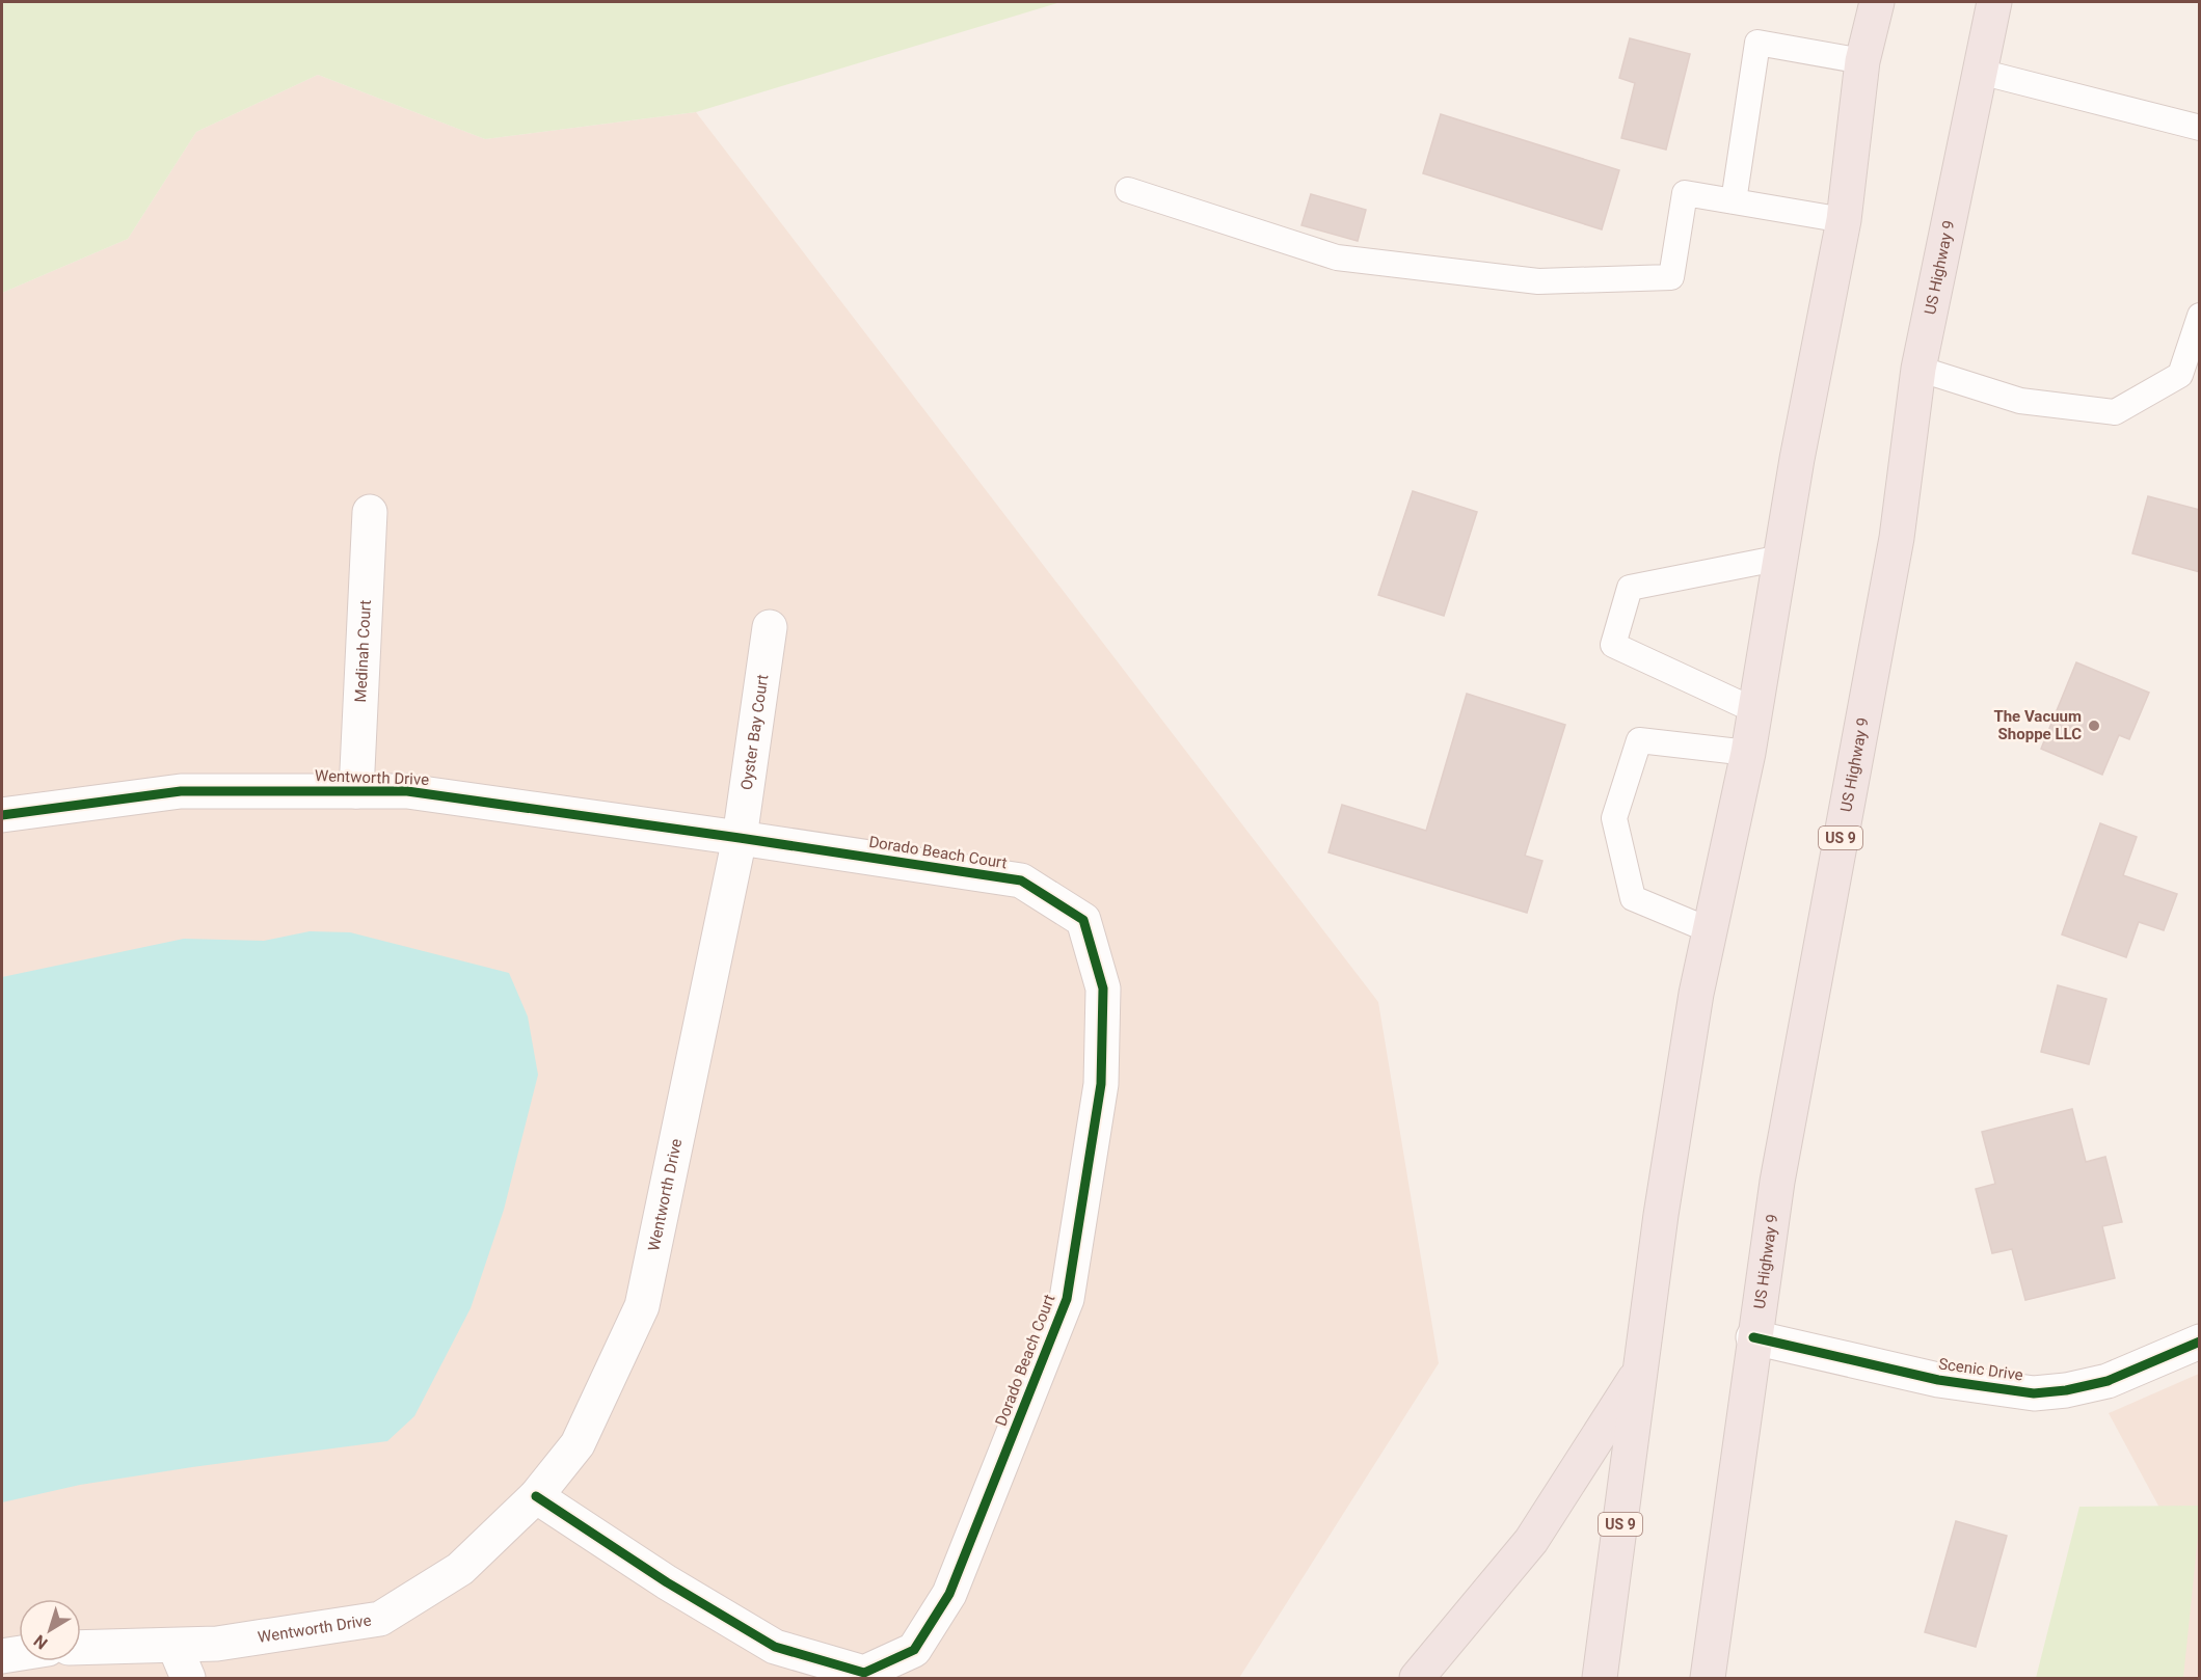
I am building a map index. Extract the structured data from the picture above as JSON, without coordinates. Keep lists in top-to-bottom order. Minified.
{"streets":{"highway":["US Highway 9","US 9"],"street":["Medinah Court","Oyster Bay Court","Wentworth Drive","Dorado Beach Court","Scenic Drive"]},"crossings":[["US Highway 9","Scenic Drive"],["Medinah Court","Wentworth Drive"],["Oyster Bay Court","Wentworth Drive"],["Oyster Bay Court","Dorado Beach Court"],["Wentworth Drive","Dorado Beach Court"]],"places":["The Vacuum Shoppe LLC"],"north":"bottom left"}
